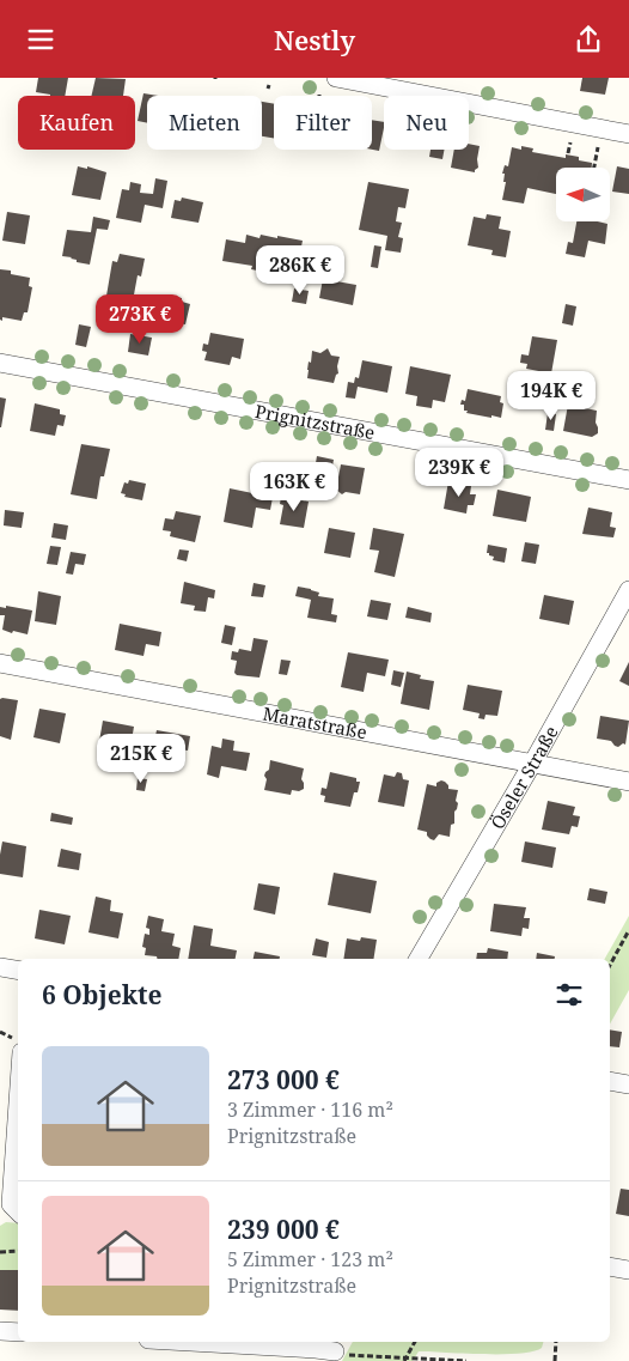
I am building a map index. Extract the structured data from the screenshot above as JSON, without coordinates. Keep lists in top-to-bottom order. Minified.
{"streets":{"street":["Prignitzstraße","Maratstraße","Öseler Straße"]},"crossings":[["Maratstraße","Öseler Straße"]],"north":"left","page":{"header":"Nestly","chip":["Kaufen","Mieten","Filter","Neu"],"price":["286K €","273K €","194K €","239K €","163K €","215K €"],"heading":"6 Objekte","list":[{"name":"273 000 €","note":"3 Zimmer · 116 m² · Prignitzstraße"},{"name":"239 000 €","note":"5 Zimmer · 123 m² · Prignitzstraße"}]}}
